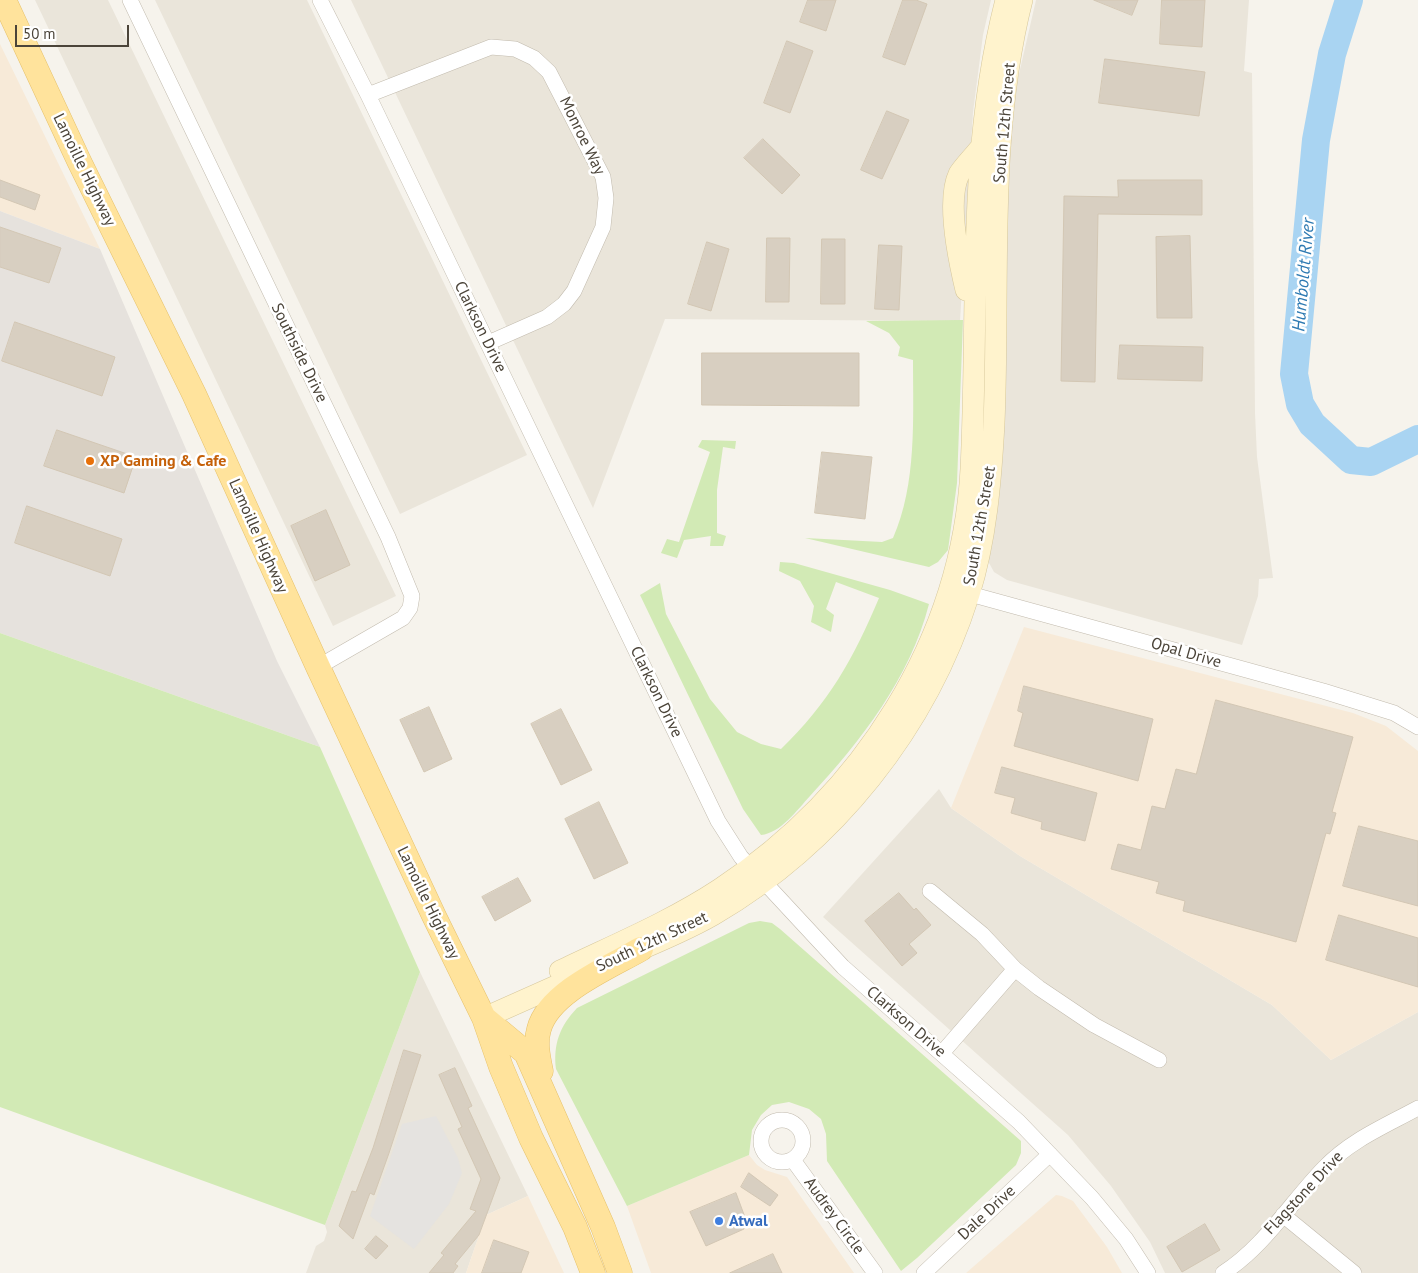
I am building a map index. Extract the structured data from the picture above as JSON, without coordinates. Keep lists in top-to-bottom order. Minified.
{"streets":{"main road":["South 12th Street","Lamoille Highway"],"street":["Monroe Way","Clarkson Drive","Southside Drive","Opal Drive","Flagstone Drive","Dale Drive","Audrey Circle"]},"crossings":[["South 12th Street","Lamoille Highway"],["South 12th Street","Clarkson Drive"],["South 12th Street","Opal Drive"],["Monroe Way","Clarkson Drive"],["Lamoille Highway","Southside Drive"],["Clarkson Drive","Dale Drive"]],"water":["Humboldt River"],"places":["XP Gaming & Cafe","Atwal"],"scale_bar":"50 m"}
